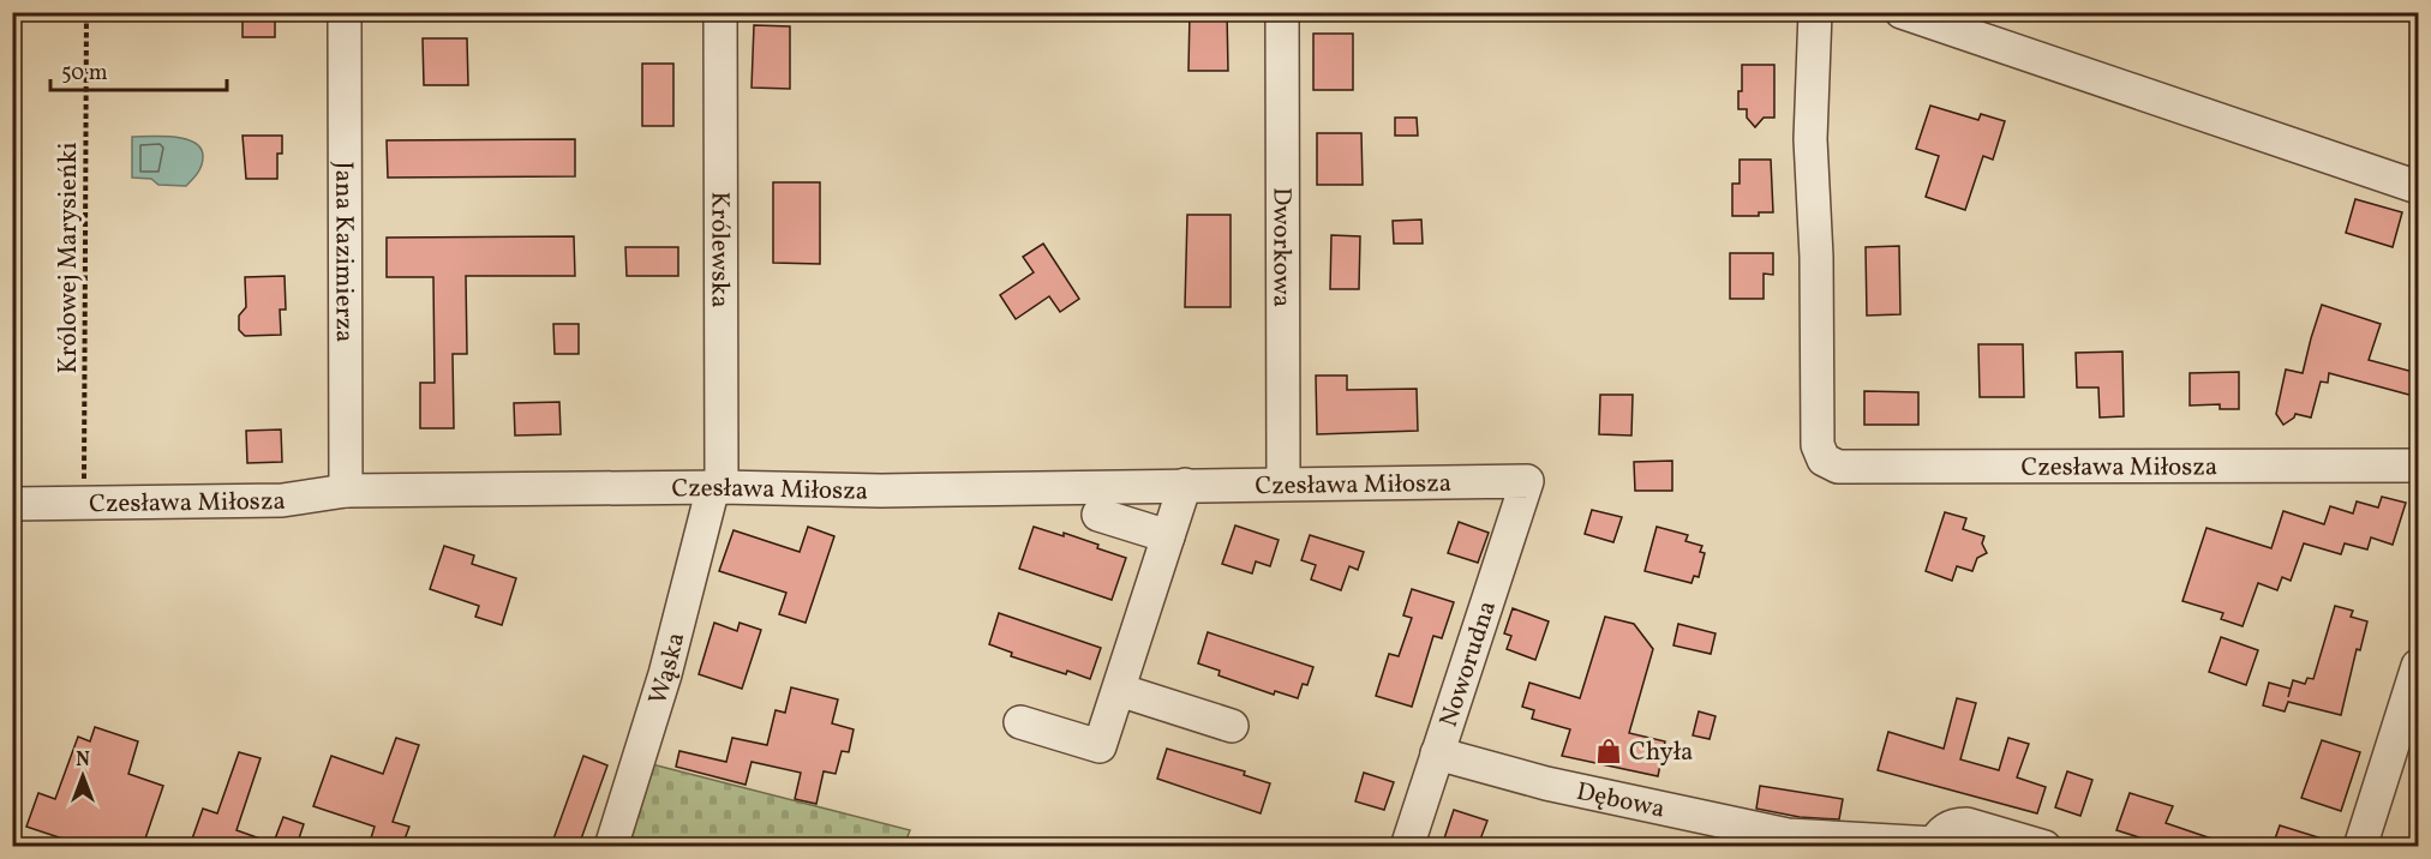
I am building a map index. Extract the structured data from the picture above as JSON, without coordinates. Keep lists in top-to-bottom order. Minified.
{"streets":{"street":["Dworkowa","Królewska","Jana Kazimierza","Czesława Miłosza","Noworudna","Wąska","Dębowa"],"path":["Królowej Marysieńki"]},"crossings":[["Dworkowa","Czesława Miłosza"],["Królewska","Czesława Miłosza"],["Królewska","Wąska"],["Jana Kazimierza","Czesława Miłosza"],["Królowej Marysieńki","Czesława Miłosza"],["Czesława Miłosza","Noworudna"],["Czesława Miłosza","Wąska"],["Noworudna","Dębowa"]],"places":{"shop":["Chyła"]},"scale_bar":"50 m","north":"top"}
